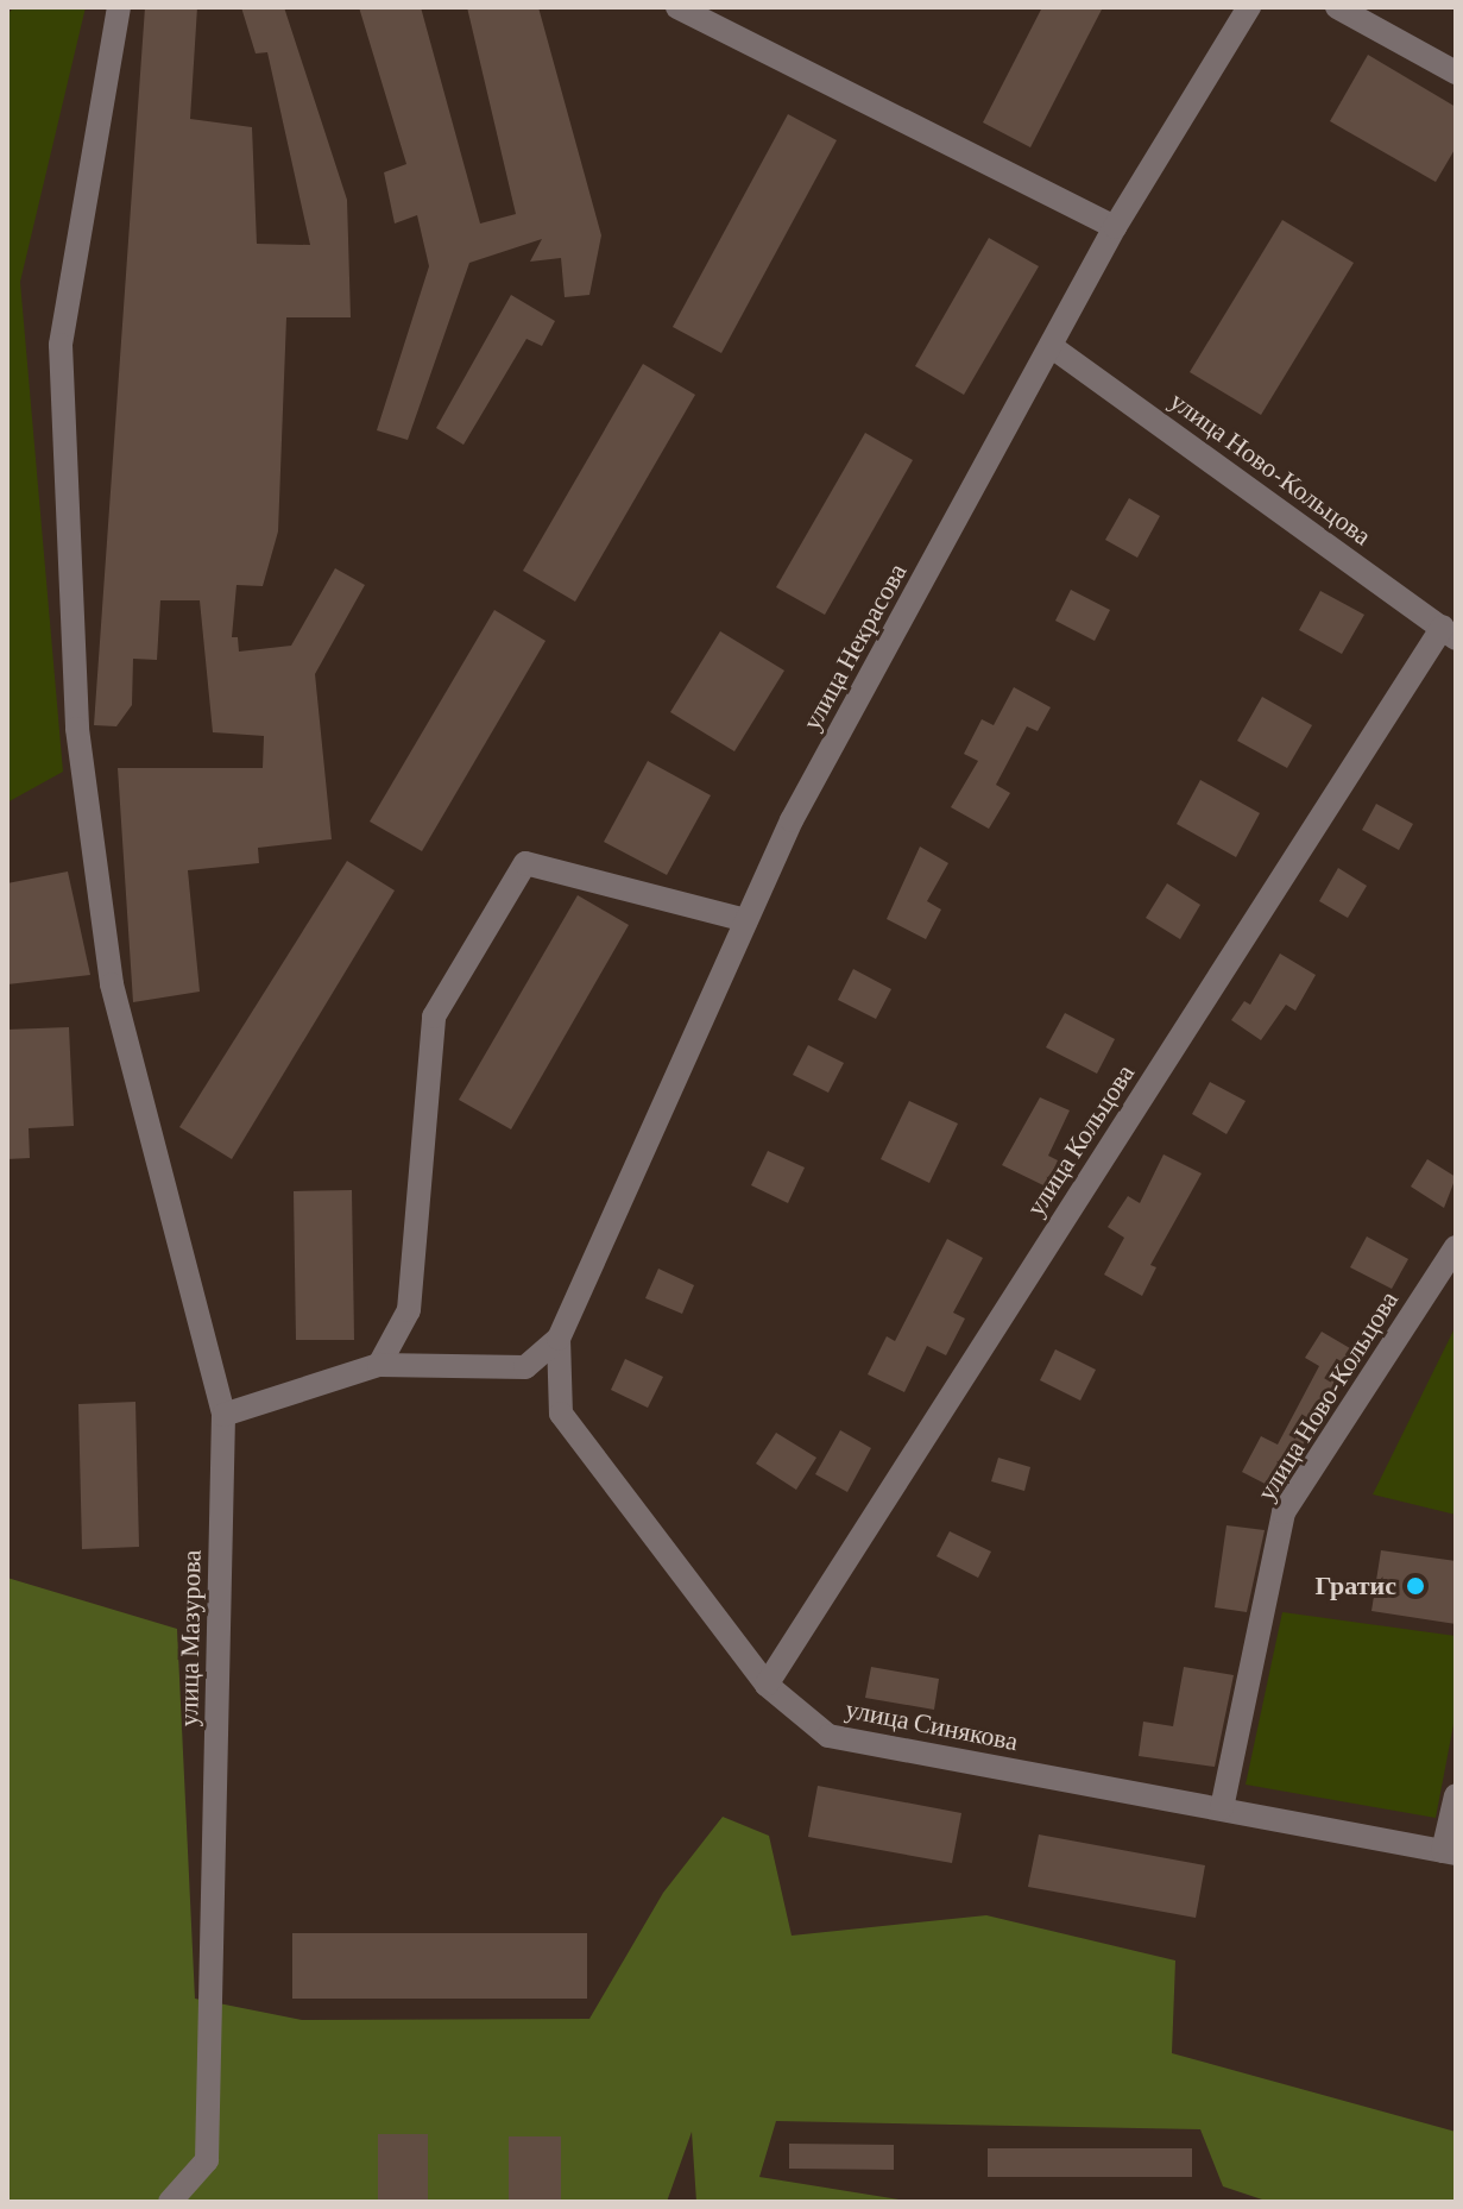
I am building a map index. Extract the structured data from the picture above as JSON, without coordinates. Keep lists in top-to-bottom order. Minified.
{"streets":{"street":["улица Ново-Кольцова","улица Некрасова","улица Кольцова","улица Мазурова","улица Синякова"]},"crossings":[["улица Ново-Кольцова","улица Некрасова"],["улица Ново-Кольцова","улица Кольцова"],["улица Ново-Кольцова","улица Синякова"],["улица Некрасова","улица Синякова"],["улица Кольцова","улица Синякова"]],"places":["Гратис"]}
